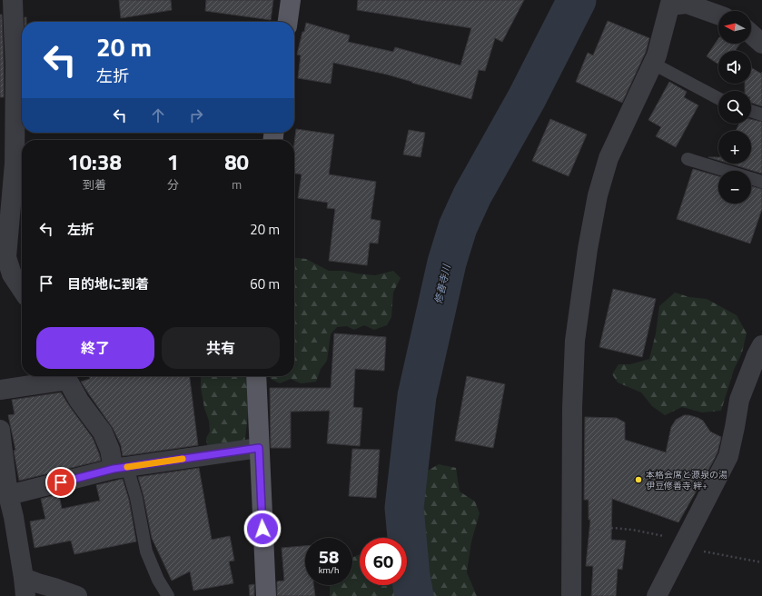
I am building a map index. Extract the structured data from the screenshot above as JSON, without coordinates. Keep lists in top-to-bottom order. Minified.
{"water":["修善寺川"],"places":["本格会席と源泉の湯 伊豆修善寺 絆+"],"north":"left","page":{"map_buttons":["+","−"],"turn":["20 m","左折"],"eta":["10:38","到着","1","分","80","m"],"list":[{"name":"左折","value":"20 m"},{"name":"目的地に到着","value":"60 m"}],"buttons":["終了","共有"],"speed":"58 km/h","limit":"60"}}
